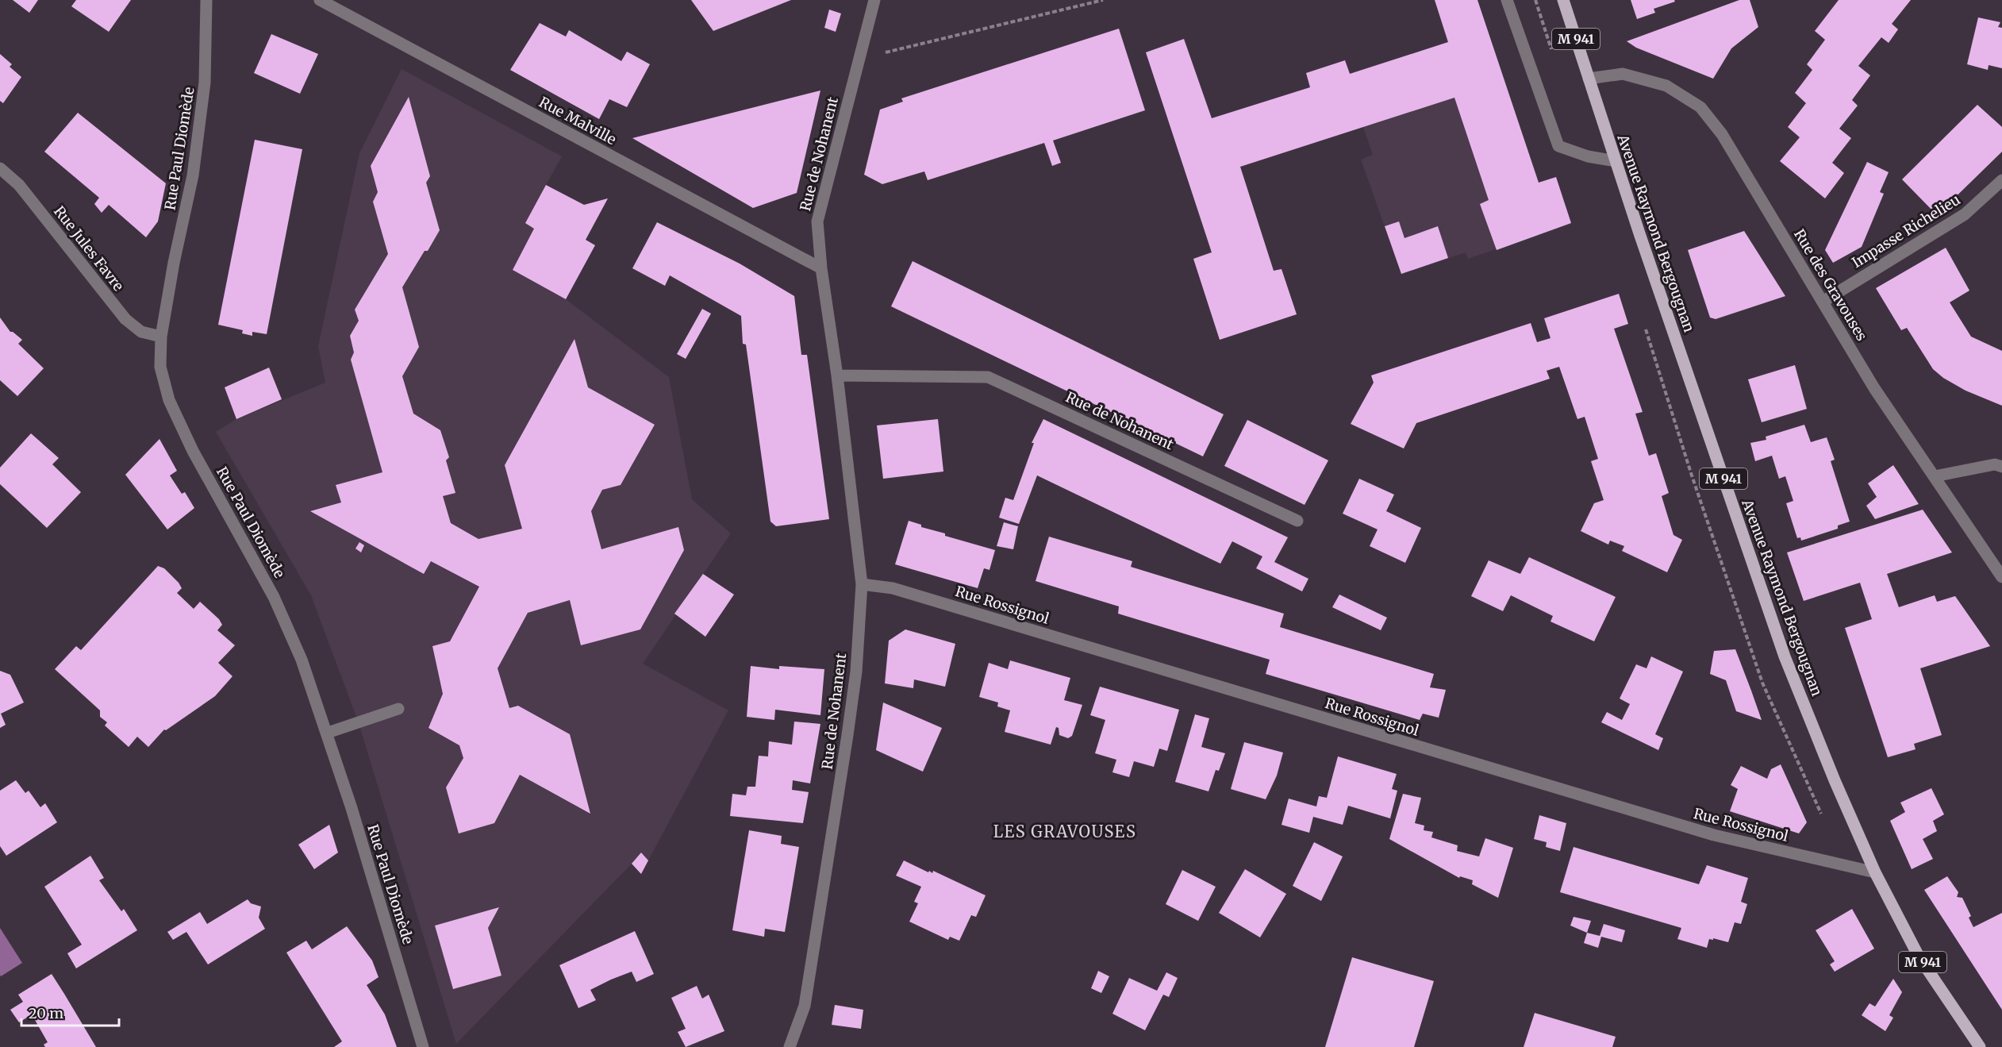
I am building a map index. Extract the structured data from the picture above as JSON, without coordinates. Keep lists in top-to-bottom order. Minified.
{"streets":{"main road":["M 941","Avenue Raymond Bergougnan"],"street":["Rue Malville","Rue Paul Diomède","Rue de Nohanent","Impasse Richelieu","Rue Jules Favre","Rue des Gravouses","Rue Rossignol"]},"crossings":[["Rue Malville","Rue de Nohanent"],["Rue Paul Diomède","Rue Jules Favre"],["Rue de Nohanent","Rue Rossignol"],["Impasse Richelieu","Rue des Gravouses"],["Avenue Raymond Bergougnan","Rue des Gravouses"],["Avenue Raymond Bergougnan","Rue Rossignol"]],"districts":["LES GRAVOUSES"],"scale_bar":"20 m"}
